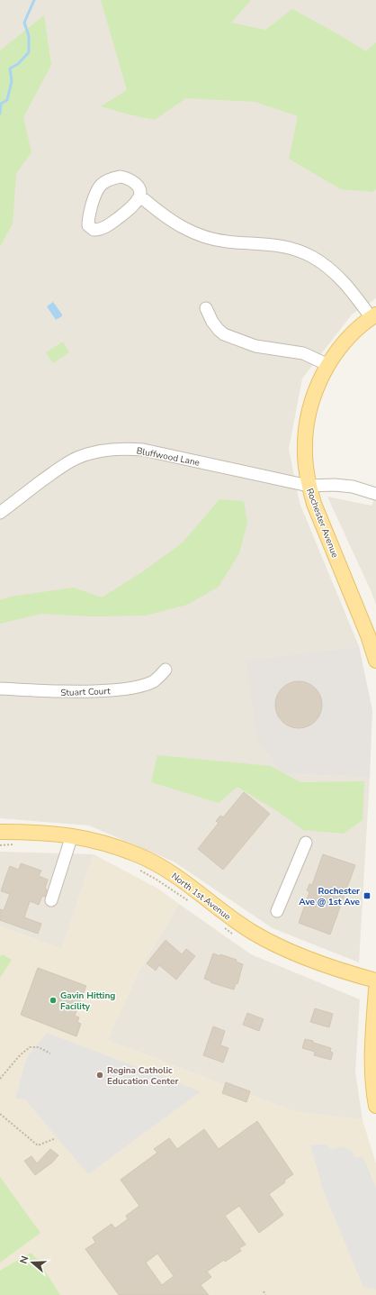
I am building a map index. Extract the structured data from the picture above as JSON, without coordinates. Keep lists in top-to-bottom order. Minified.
{"streets":{"main road":["Rochester Avenue","North 1st Avenue"],"street":["Bluffwood Lane","Stuart Court"]},"crossings":[["Bluffwood Lane","Rochester Avenue"]],"places":{"transit":["Rochester Ave @ 1st Ave"],"other":["Gavin Hitting Facility","Regina Catholic Education Center"]},"north":"left"}
